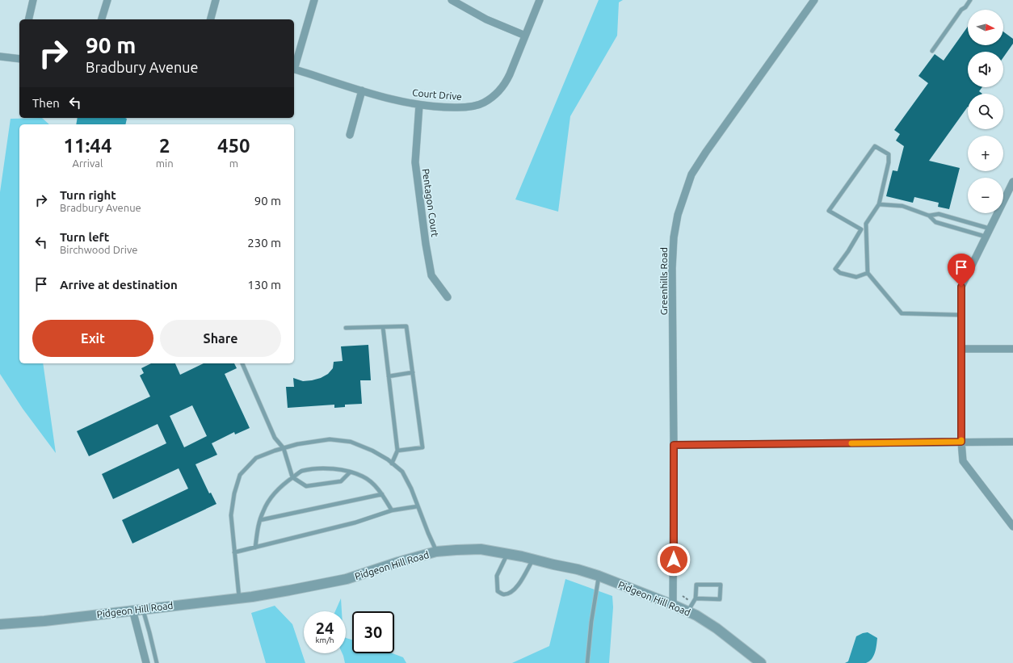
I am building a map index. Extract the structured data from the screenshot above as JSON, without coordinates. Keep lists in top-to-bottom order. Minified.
{"streets":{"street":["Court Drive","Pentagon Court","Greenhills Road","Pidgeon Hill Road"]},"crossings":[["Court Drive","Pentagon Court"],["Greenhills Road","Pidgeon Hill Road"]],"north":"right","page":{"map_buttons":["+","−"],"turn":["90 m","Bradbury Avenue"],"then":"Then","eta":["11:44","Arrival","2","min","450","m"],"list":[{"name":"Turn right","note":"Bradbury Avenue","value":"90 m"},{"name":"Turn left","note":"Birchwood Drive","value":"230 m"},{"name":"Arrive at destination","value":"130 m"}],"buttons":["Exit","Share"],"speed":"24 km/h","limit":"30"}}
